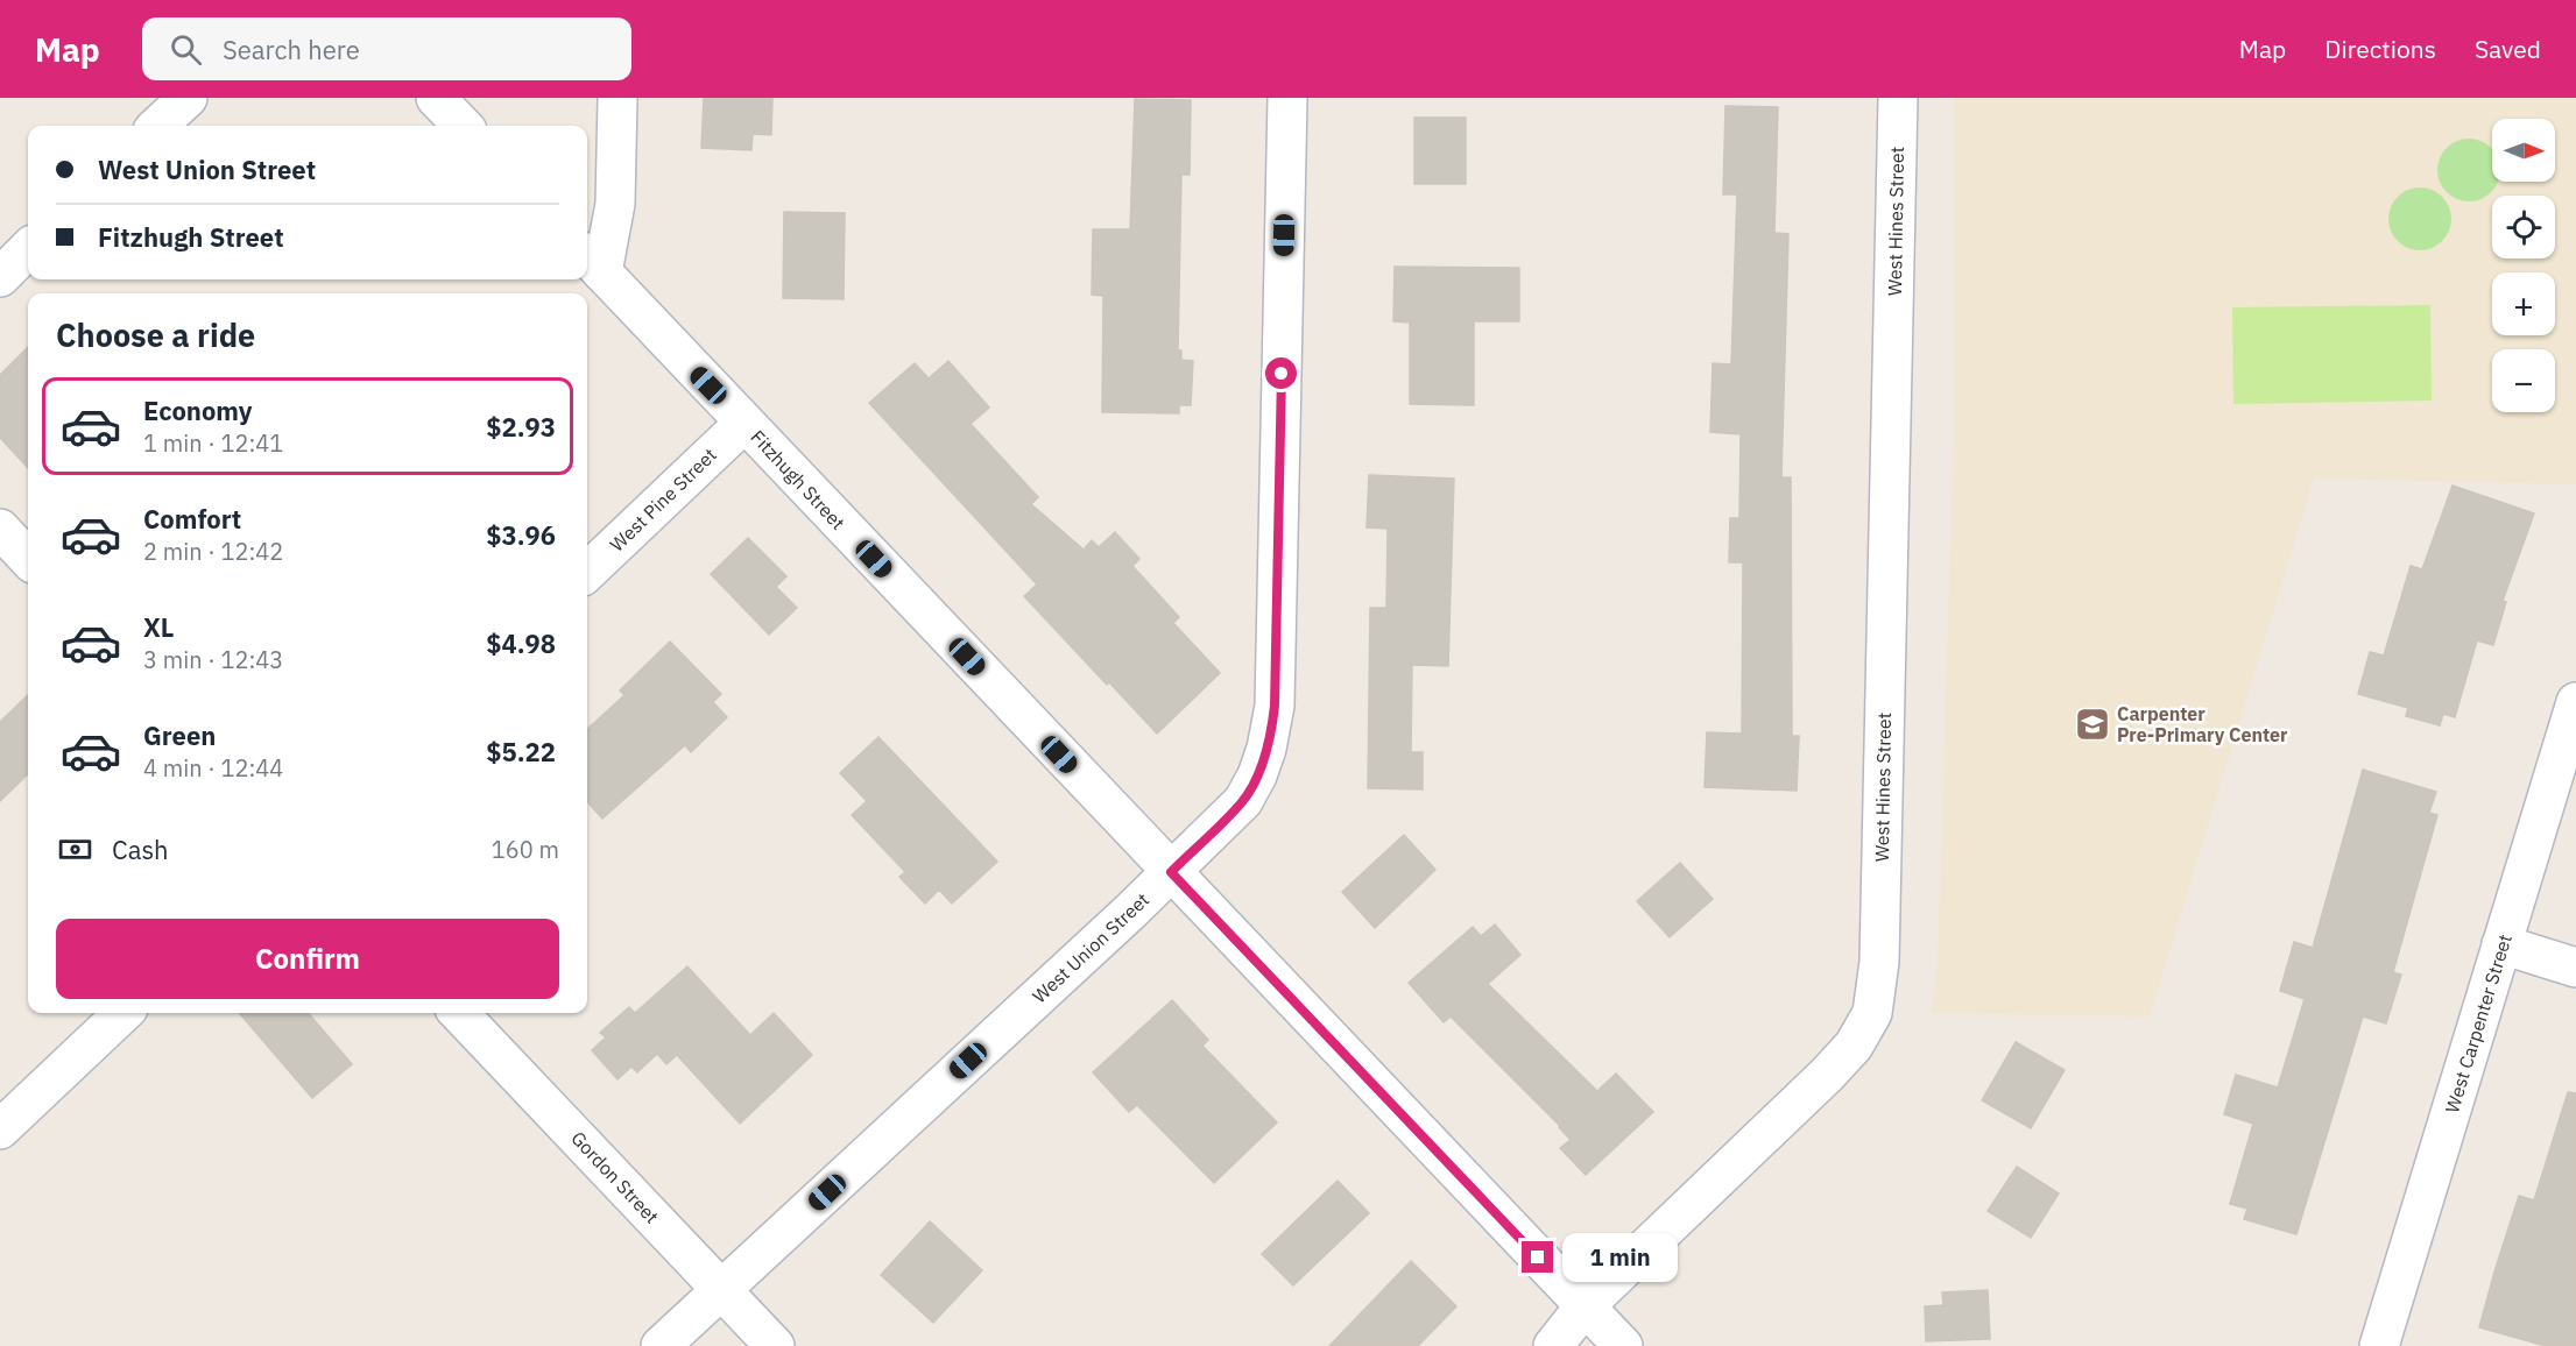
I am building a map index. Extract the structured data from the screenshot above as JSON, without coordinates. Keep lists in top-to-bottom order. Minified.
{"streets":{"street":["West Hines Street","Fitzhugh Street","West Pine Street","West Union Street","West Carpenter Street","Gordon Street"]},"crossings":[["West Hines Street","Fitzhugh Street"],["Fitzhugh Street","West Pine Street"],["Fitzhugh Street","West Union Street"],["West Union Street","Gordon Street"]],"places":{"school or university":["Carpenter Pre-Primary Center"]},"north":"right","page":{"header":"Map","search":"Search here","nav":["Map","Directions","Saved"],"map_buttons":["+","−"],"banner":["West Union Street","Fitzhugh Street"],"heading":"Choose a ride","list":[{"name":"Economy","note":"1 min · 12:41","value":"$2.93"},{"name":"Comfort","note":"2 min · 12:42","value":"$3.96"},{"name":"XL","note":"3 min · 12:43","value":"$4.98"},{"name":"Green","note":"4 min · 12:44","value":"$5.22"}],"pay":["Cash","160 m"],"buttons":"Confirm","bubble":"1 min"}}
